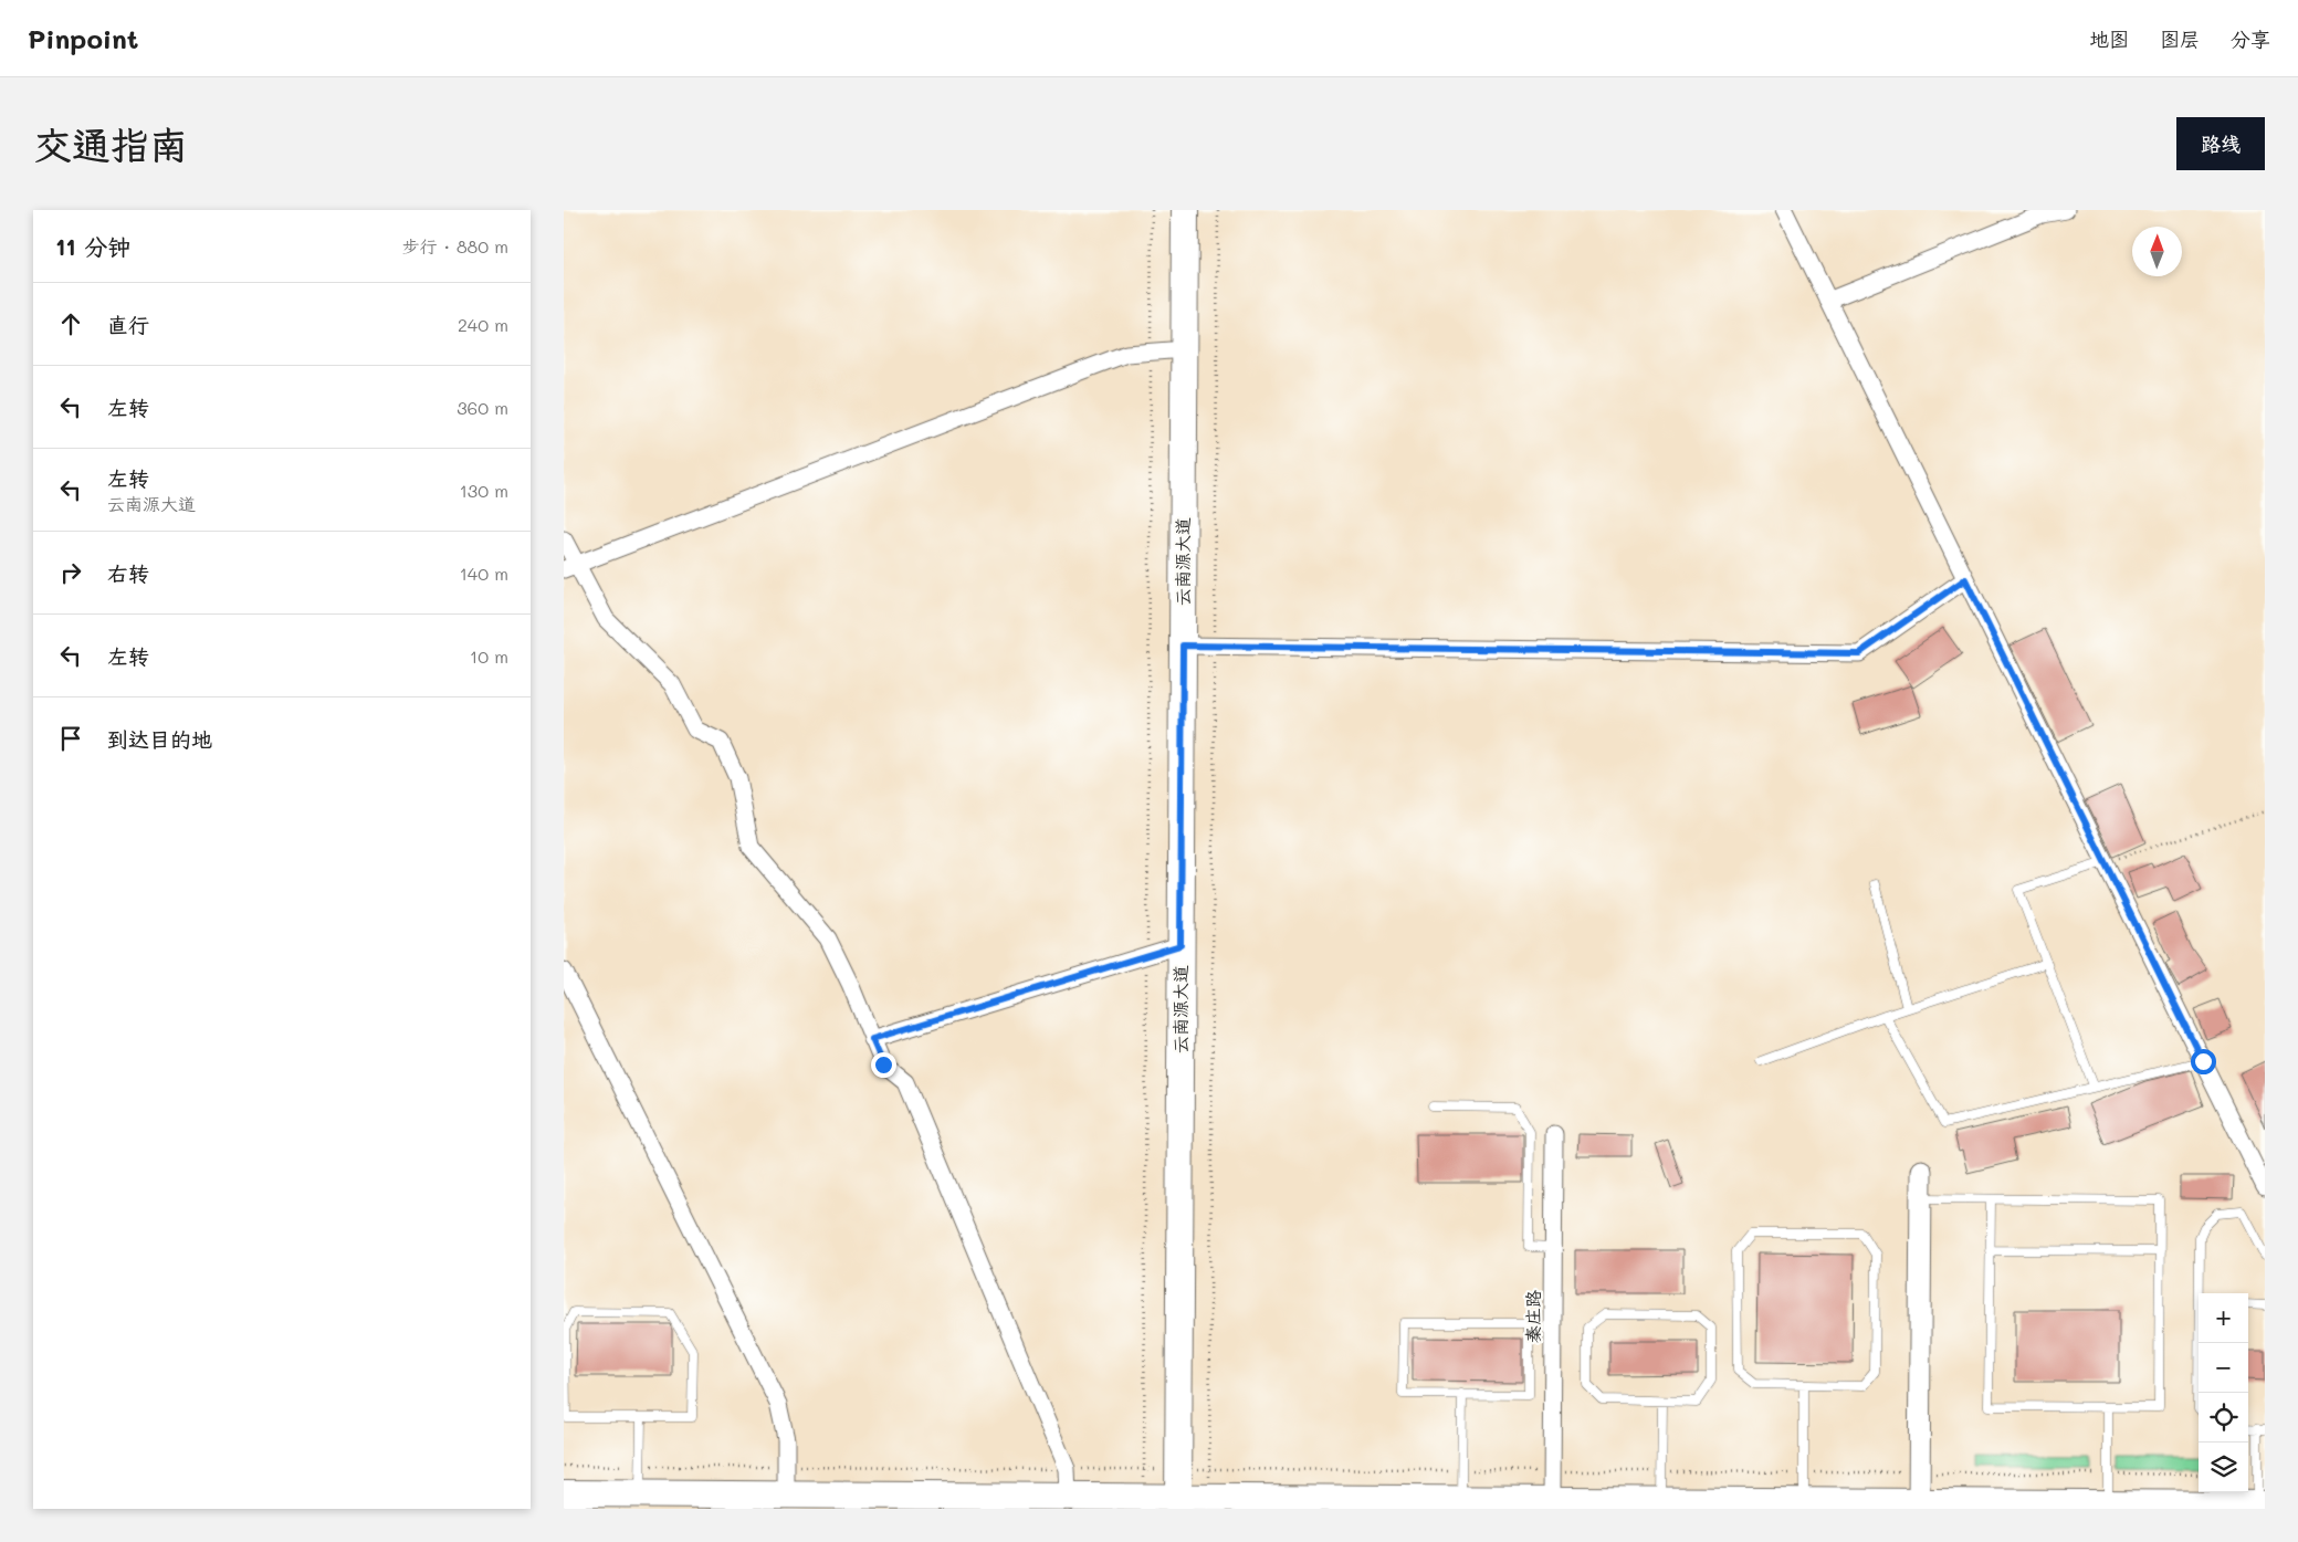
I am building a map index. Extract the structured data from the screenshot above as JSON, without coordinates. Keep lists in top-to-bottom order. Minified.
{"streets":{"main road":["云南源大道"],"street":["秦庄路"]},"north":"top","page":{"header":"Pinpoint","nav":["地图","图层","分享"],"buttons":"路线","title":"交通指南","heading":["11 分钟","步行 · 880 m"],"list":[["直行","240 m"],["左转","360 m"],["左转","云南源大道","130 m"],["右转","140 m"],["左转","10 m"],"到达目的地"],"map_buttons":["+","−"]}}
